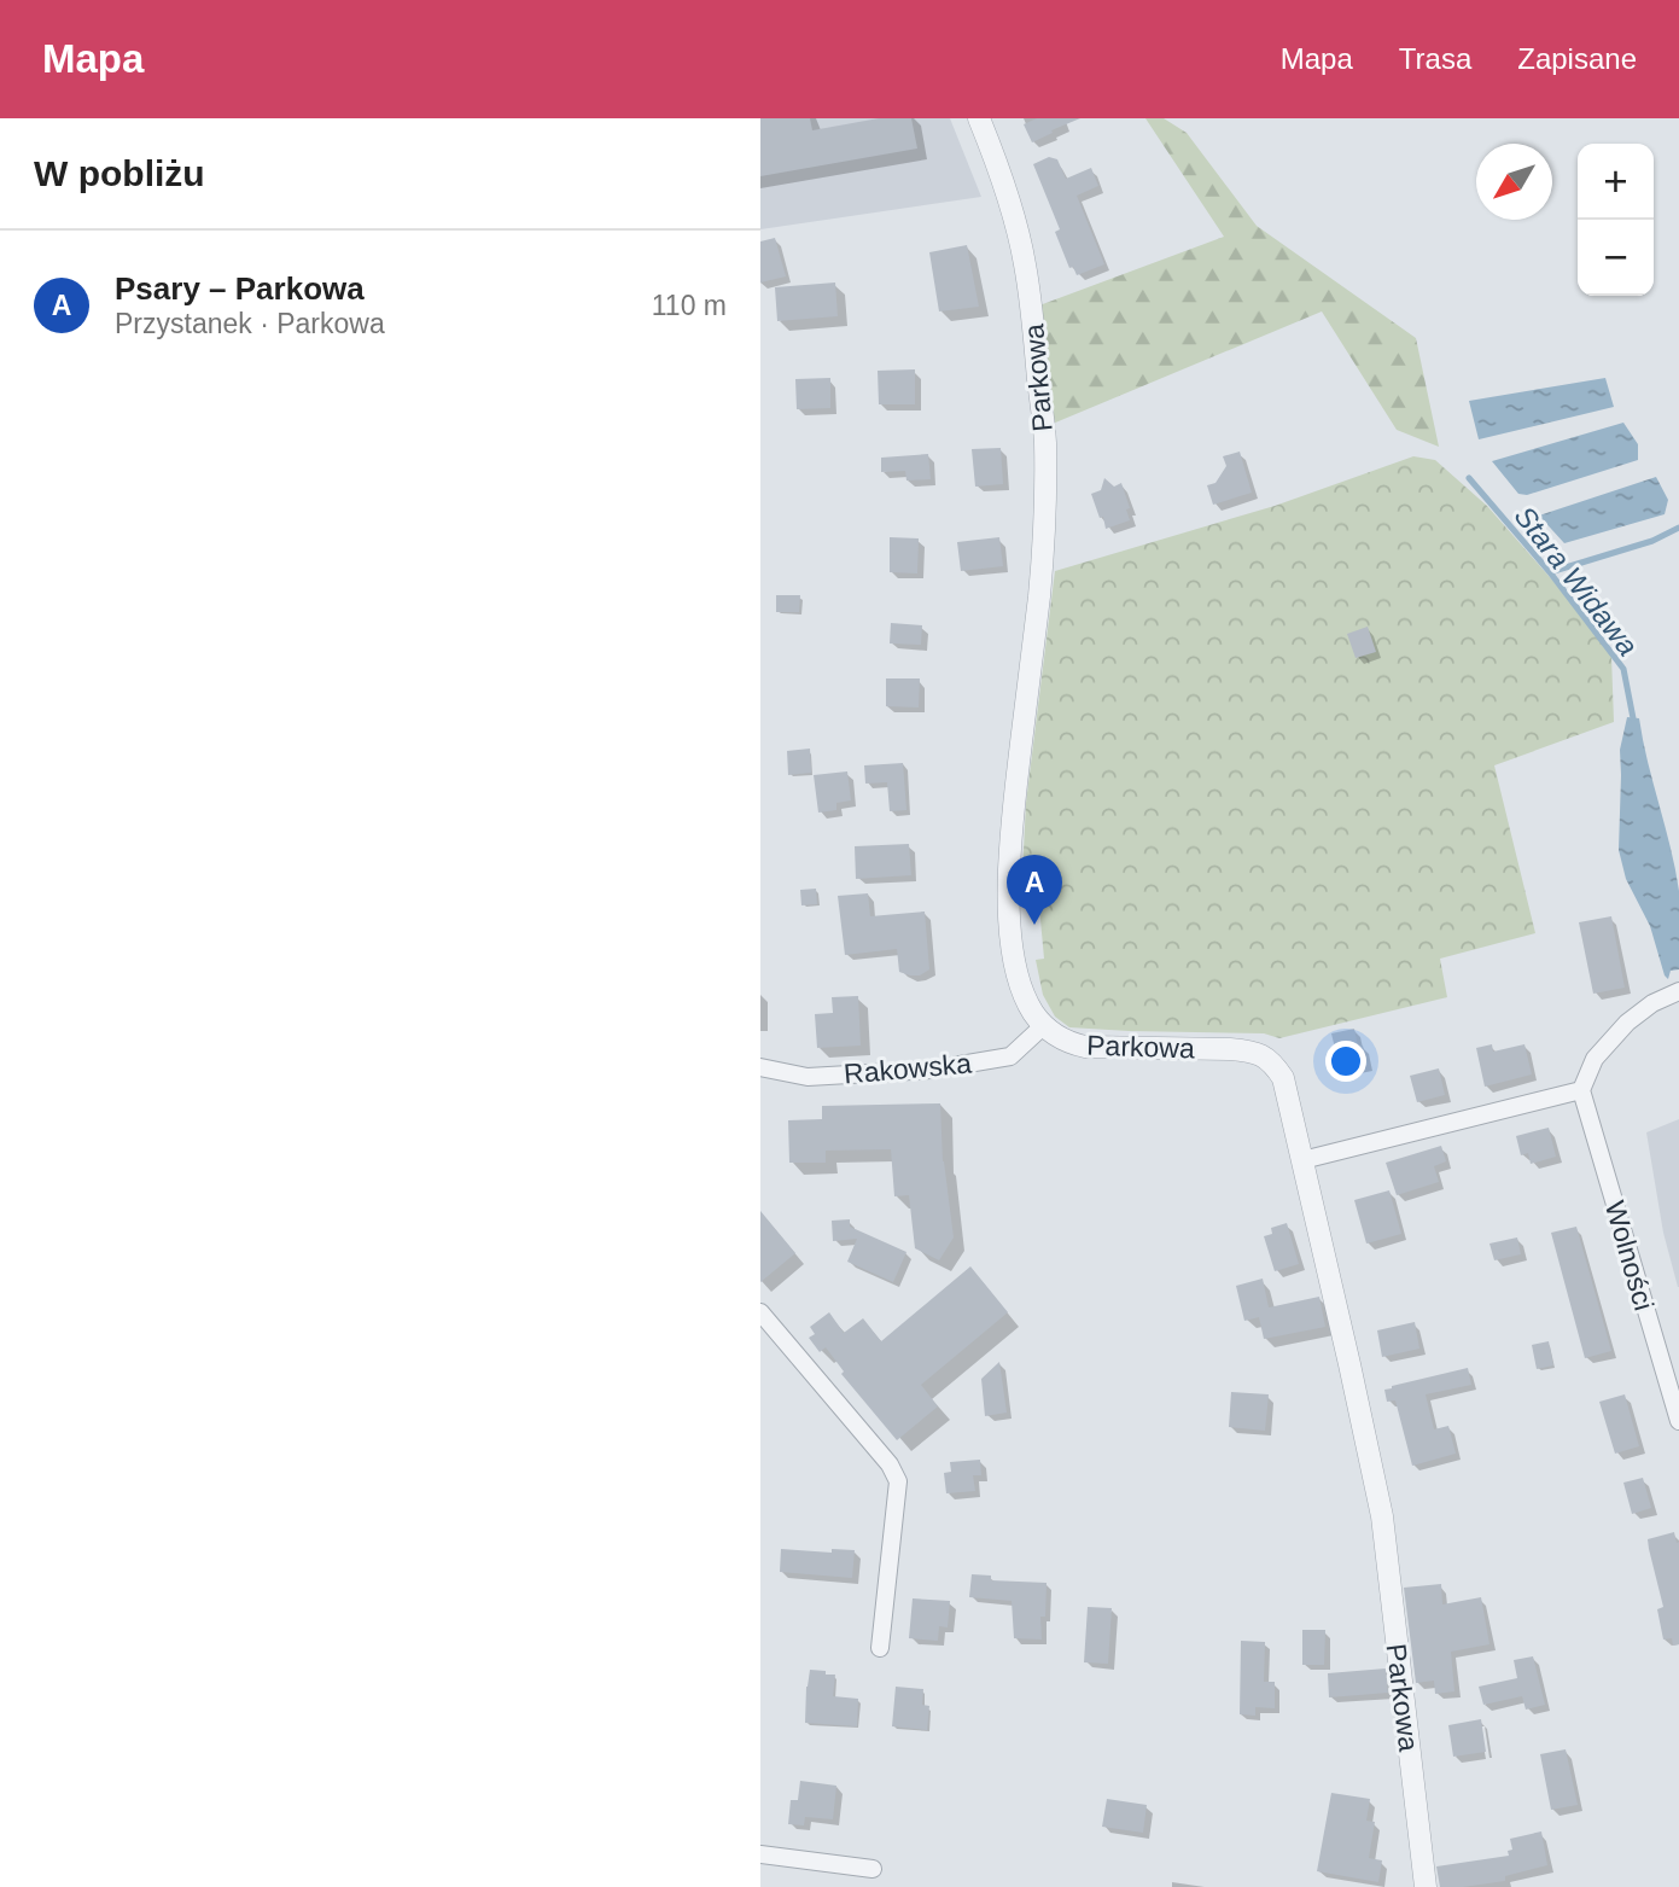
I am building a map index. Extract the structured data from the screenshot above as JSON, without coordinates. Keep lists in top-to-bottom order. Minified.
{"streets":{"street":["Parkowa","Rakowska","Wolności"]},"crossings":[["Parkowa","Rakowska"]],"water":["Stara Widawa"],"north":"bottom left","page":{"header":"Mapa","nav":["Mapa","Trasa","Zapisane"],"heading":"W pobliżu","map_buttons":["+","−"],"list":[{"mark":"A","name":"Psary – Parkowa","note":"Przystanek · Parkowa","value":"110 m"}],"pins":"A"}}
